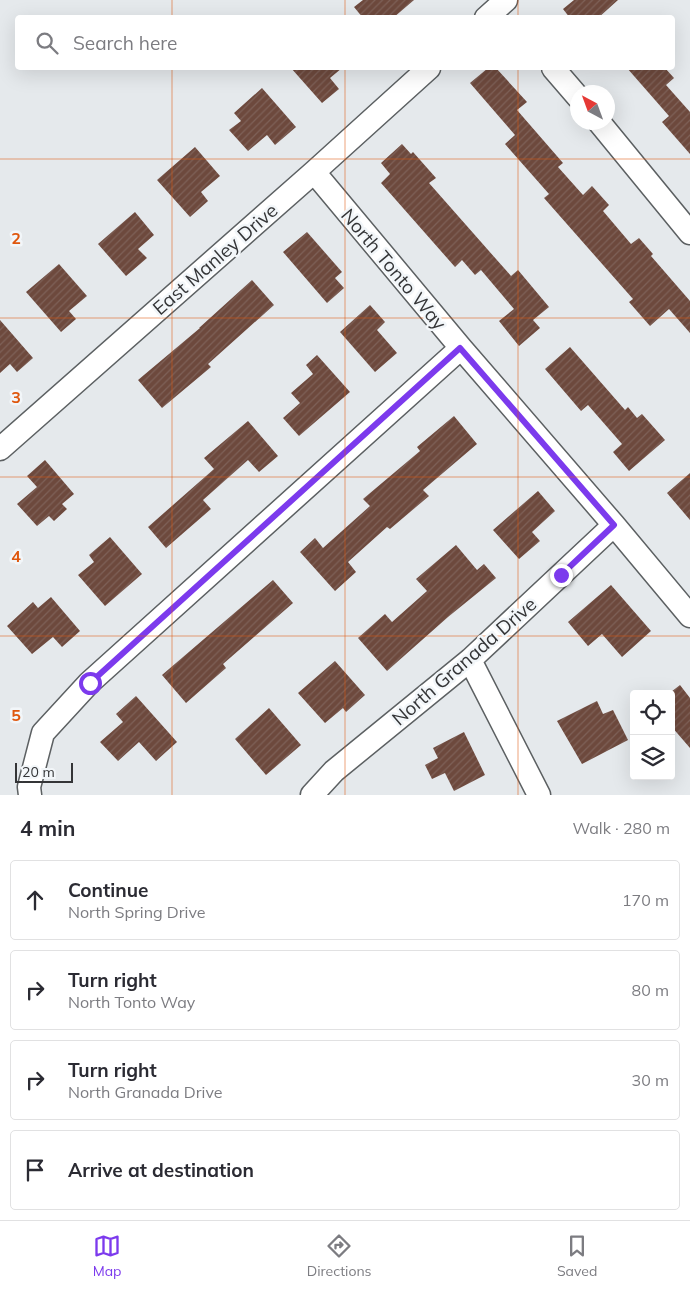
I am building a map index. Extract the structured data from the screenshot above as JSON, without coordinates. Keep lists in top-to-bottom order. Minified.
{"streets":{"street":["East Manley Drive","North Tonto Way","North Granada Drive"]},"crossings":[["East Manley Drive","North Tonto Way"],["North Tonto Way","North Granada Drive"]],"scale_bar":"20 m","north":"top left","page":{"search":"Search here","scale":"20 m","heading":["4 min","Walk · 280 m"],"list":[["Continue","North Spring Drive","170 m"],["Turn right","North Tonto Way","80 m"],["Turn right","North Granada Drive","30 m"],"Arrive at destination"],"nav":["Map","Directions","Saved"]},"grid":{"rows":["2","3","4","5"]}}
